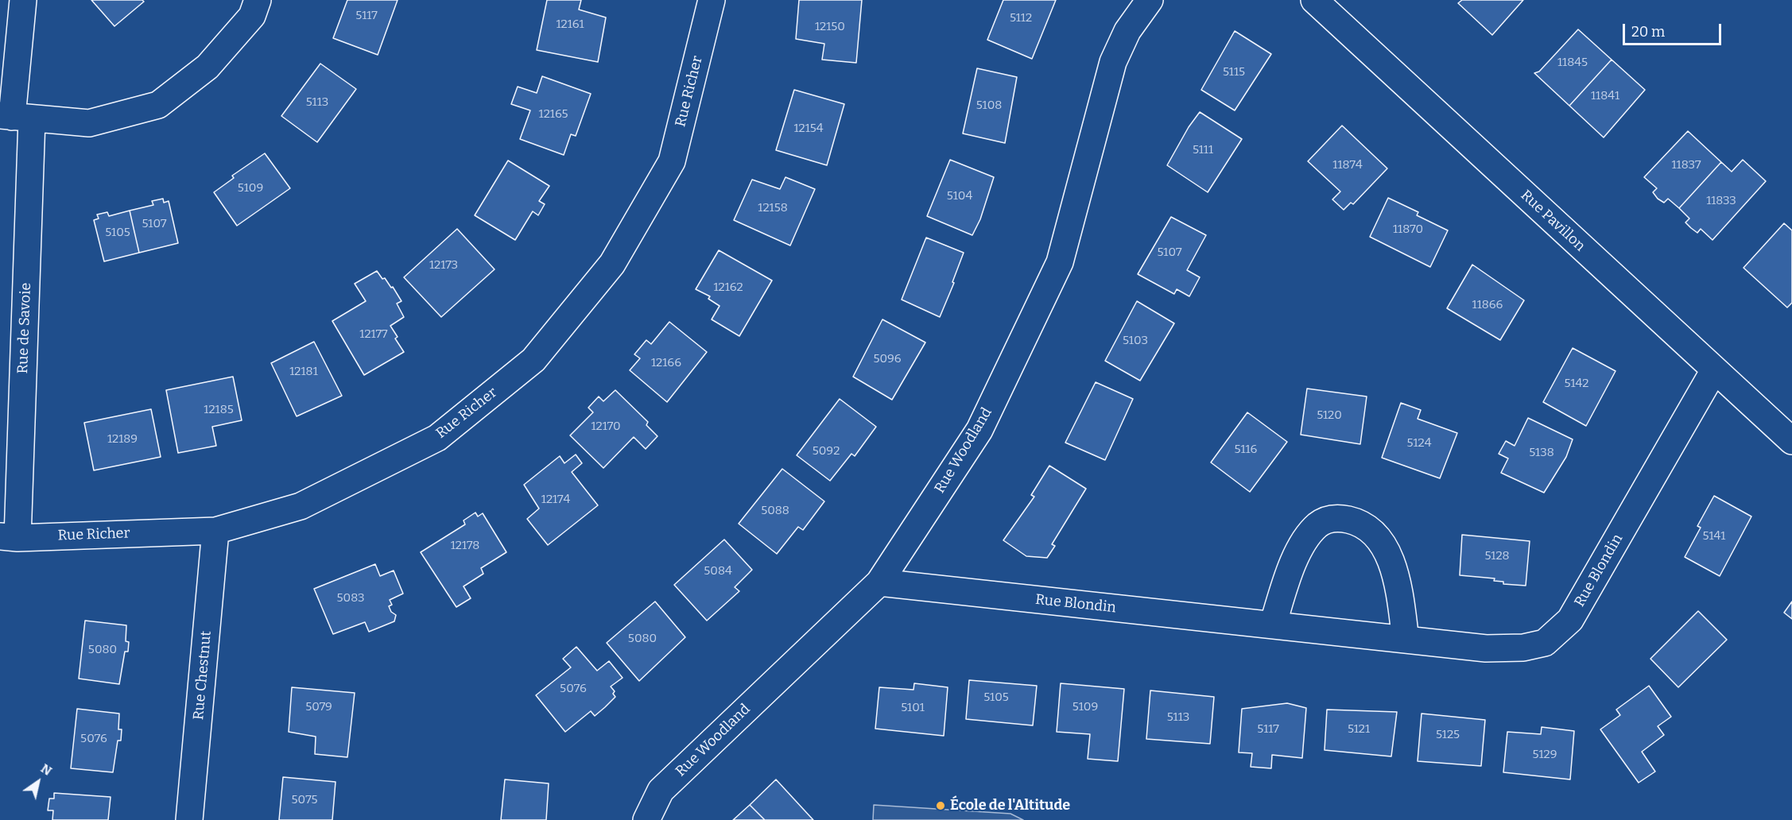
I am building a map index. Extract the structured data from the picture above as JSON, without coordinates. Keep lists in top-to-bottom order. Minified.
{"streets":{"street":["Rue Richer","Rue Pavillon","Rue de Savoie","Rue Woodland","Rue Blondin","Rue Chestnut"]},"crossings":[["Rue Richer","Rue de Savoie"],["Rue Richer","Rue Chestnut"],["Rue Pavillon","Rue Blondin"],["Rue Woodland","Rue Blondin"]],"places":["École de l'Altitude"],"house_numbers":["5117","5112","12161","12150","11845","5115","11841","5113","5108","12165","12154","5111","11874","11837","5109","5104","11833","12158","5107","11870","5105","5107","12173","12162","11866","12177","5103","5096","12166","12181","5142","12185","5120","12170","12189","5124","5116","5092","5138","12174","5088","5141","12178","5128","5084","5083","5080","5080","5076","5105","5079","5109","5101","5113","5117","5121","5125","5076","5129","5075"],"scale_bar":"20 m","north":"top right"}
